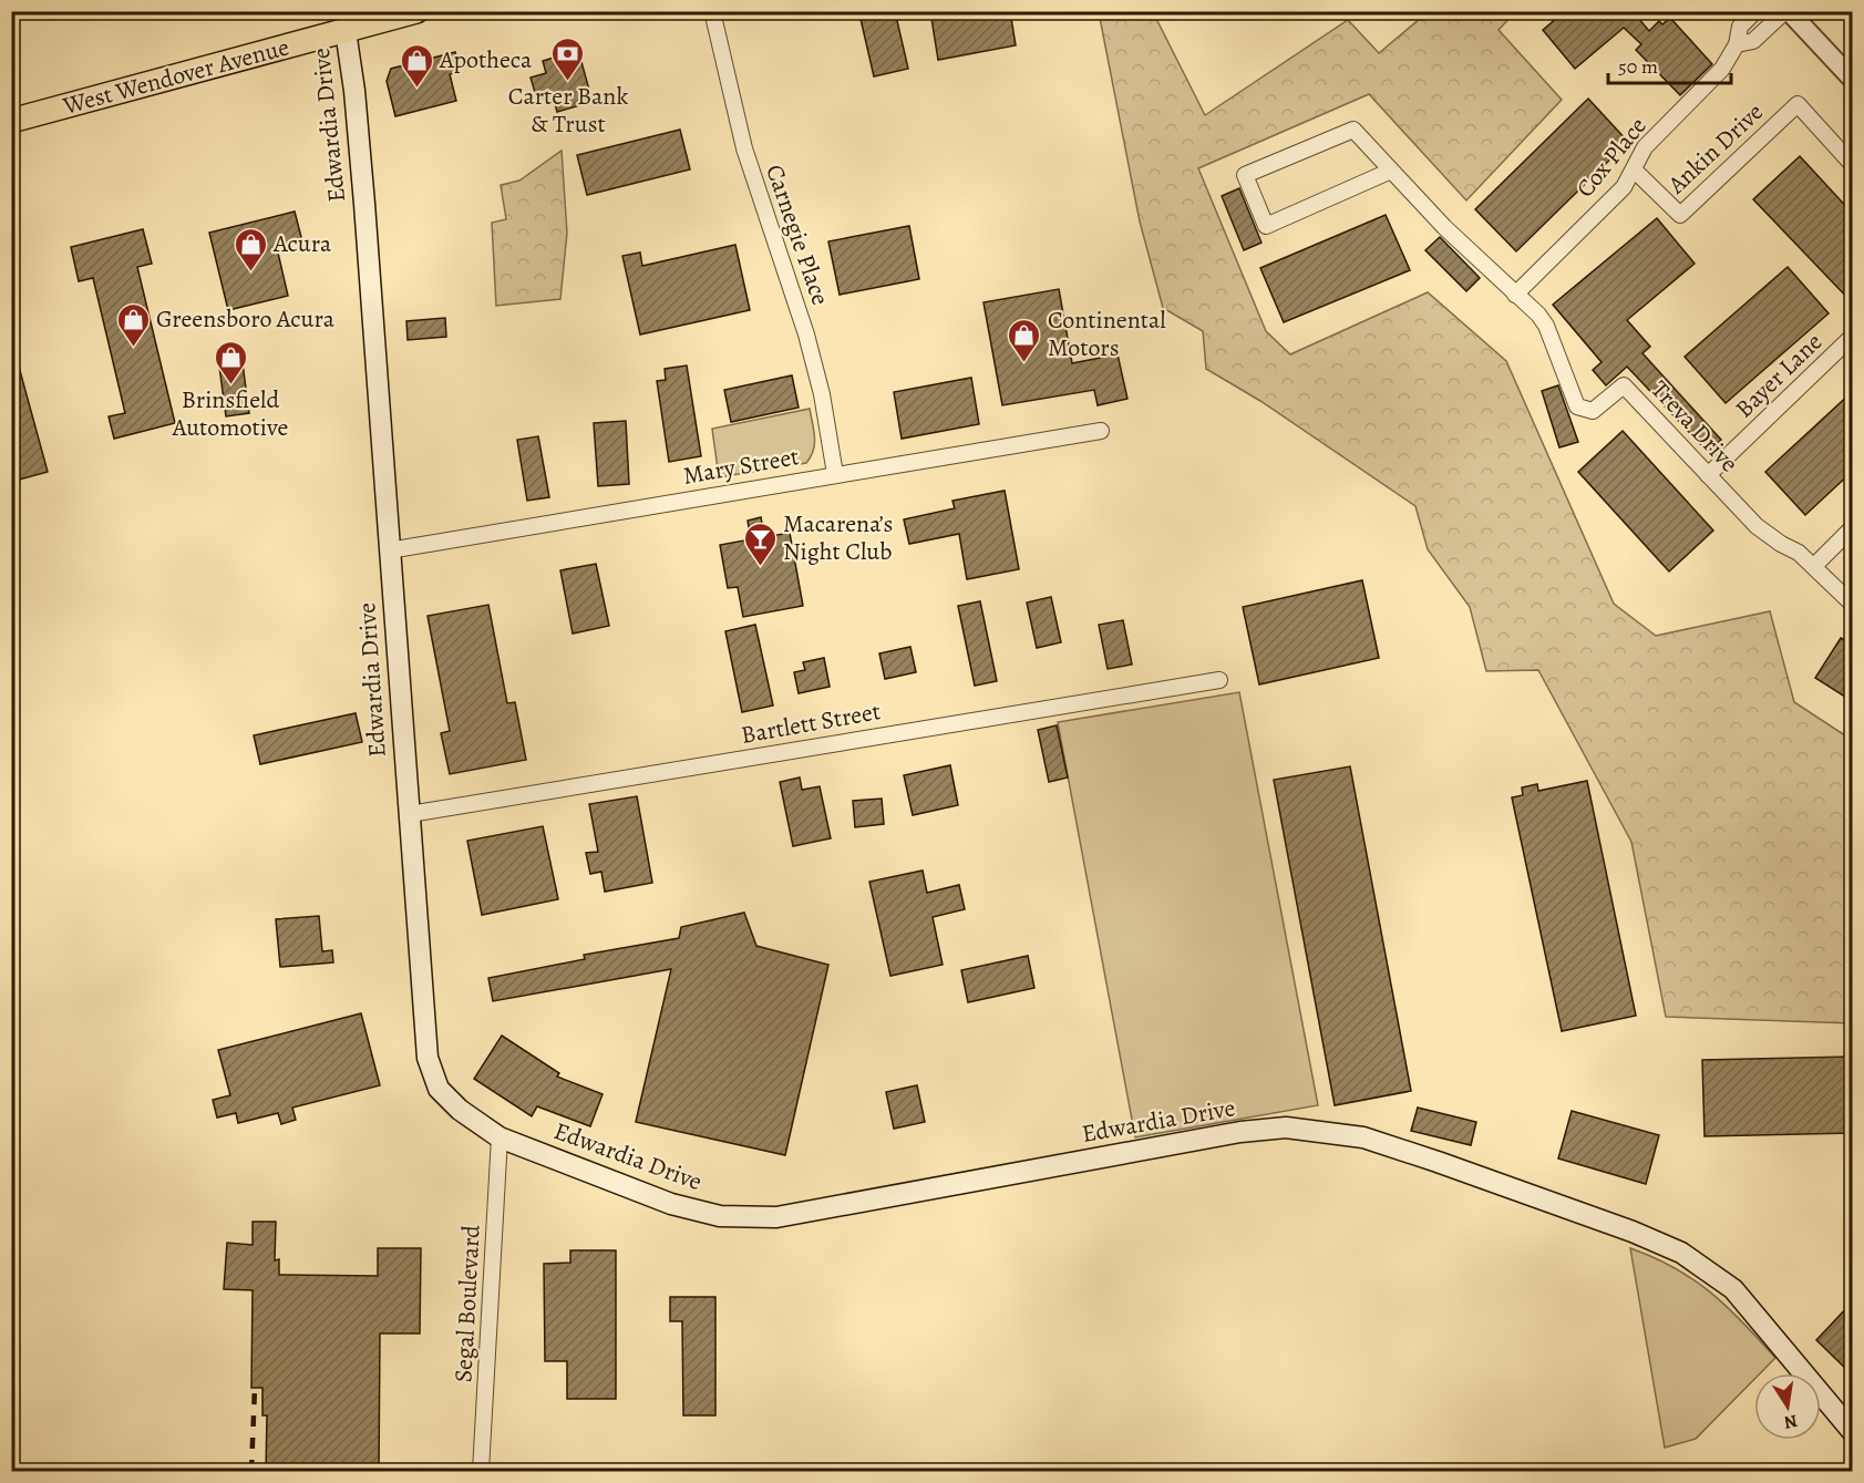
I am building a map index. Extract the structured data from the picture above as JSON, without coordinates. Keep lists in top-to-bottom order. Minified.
{"streets":{"highway":["West Wendover Avenue"],"main road":["Edwardia Drive"],"street":["Ankin Drive","Cox Place","Carnegie Place","Bayer Lane","Treva Drive","Mary Street","Bartlett Street","Segal Boulevard"]},"crossings":[["West Wendover Avenue","Edwardia Drive"],["Edwardia Drive","Mary Street"],["Edwardia Drive","Bartlett Street"],["Edwardia Drive","Segal Boulevard"],["Ankin Drive","Cox Place"],["Cox Place","Treva Drive"],["Carnegie Place","Mary Street"],["Bayer Lane","Treva Drive"]],"places":{"bank":["Carter Bank & Trust"],"shop":["Apotheca","Acura","Greensboro Acura","Continental Motors","Brinsfield Automotive"],"bar":["Macarena’s Night Club"]},"scale_bar":"50 m","north":"bottom"}
